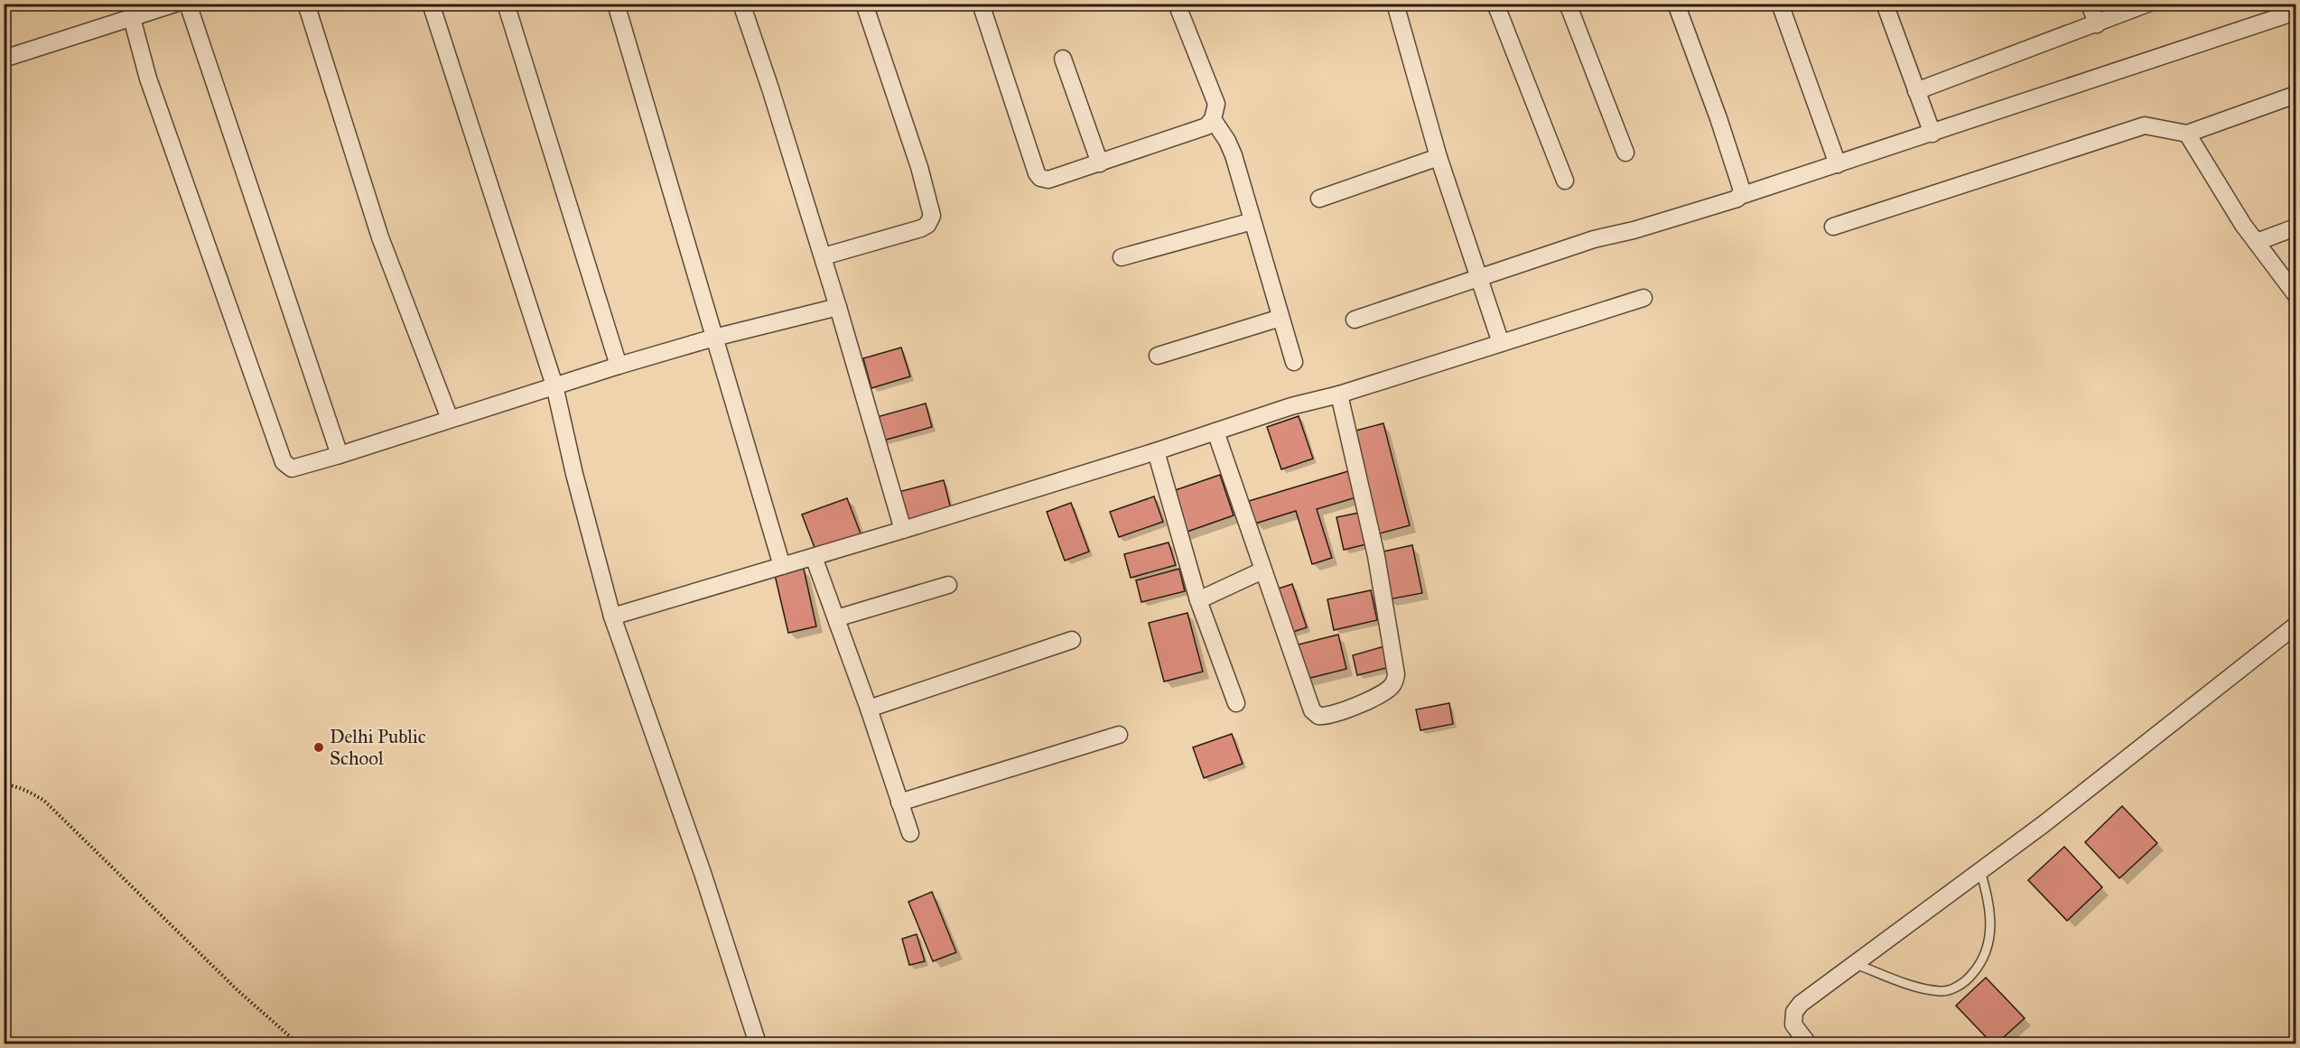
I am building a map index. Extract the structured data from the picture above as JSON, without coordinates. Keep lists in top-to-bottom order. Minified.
{"places":["Delhi Public School"]}
